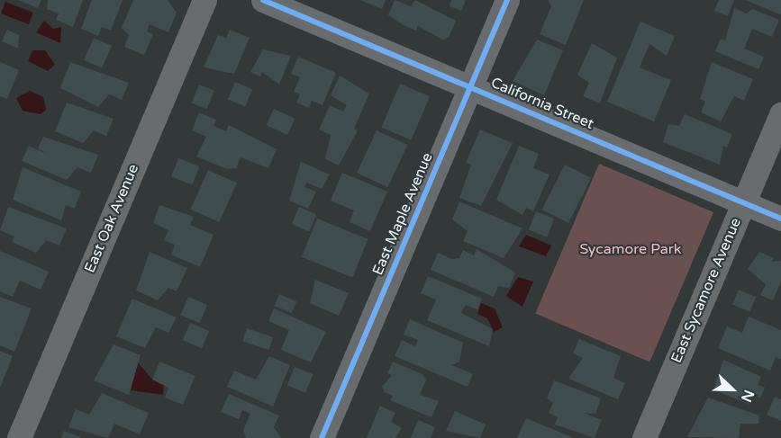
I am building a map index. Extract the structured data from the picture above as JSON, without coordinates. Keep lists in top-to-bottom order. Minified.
{"streets":{"street":["California Street","East Maple Avenue","East Oak Avenue","East Sycamore Avenue"]},"crossings":[["California Street","East Maple Avenue"],["California Street","East Sycamore Avenue"]],"parks":["Sycamore Park"],"north":"bottom right"}
